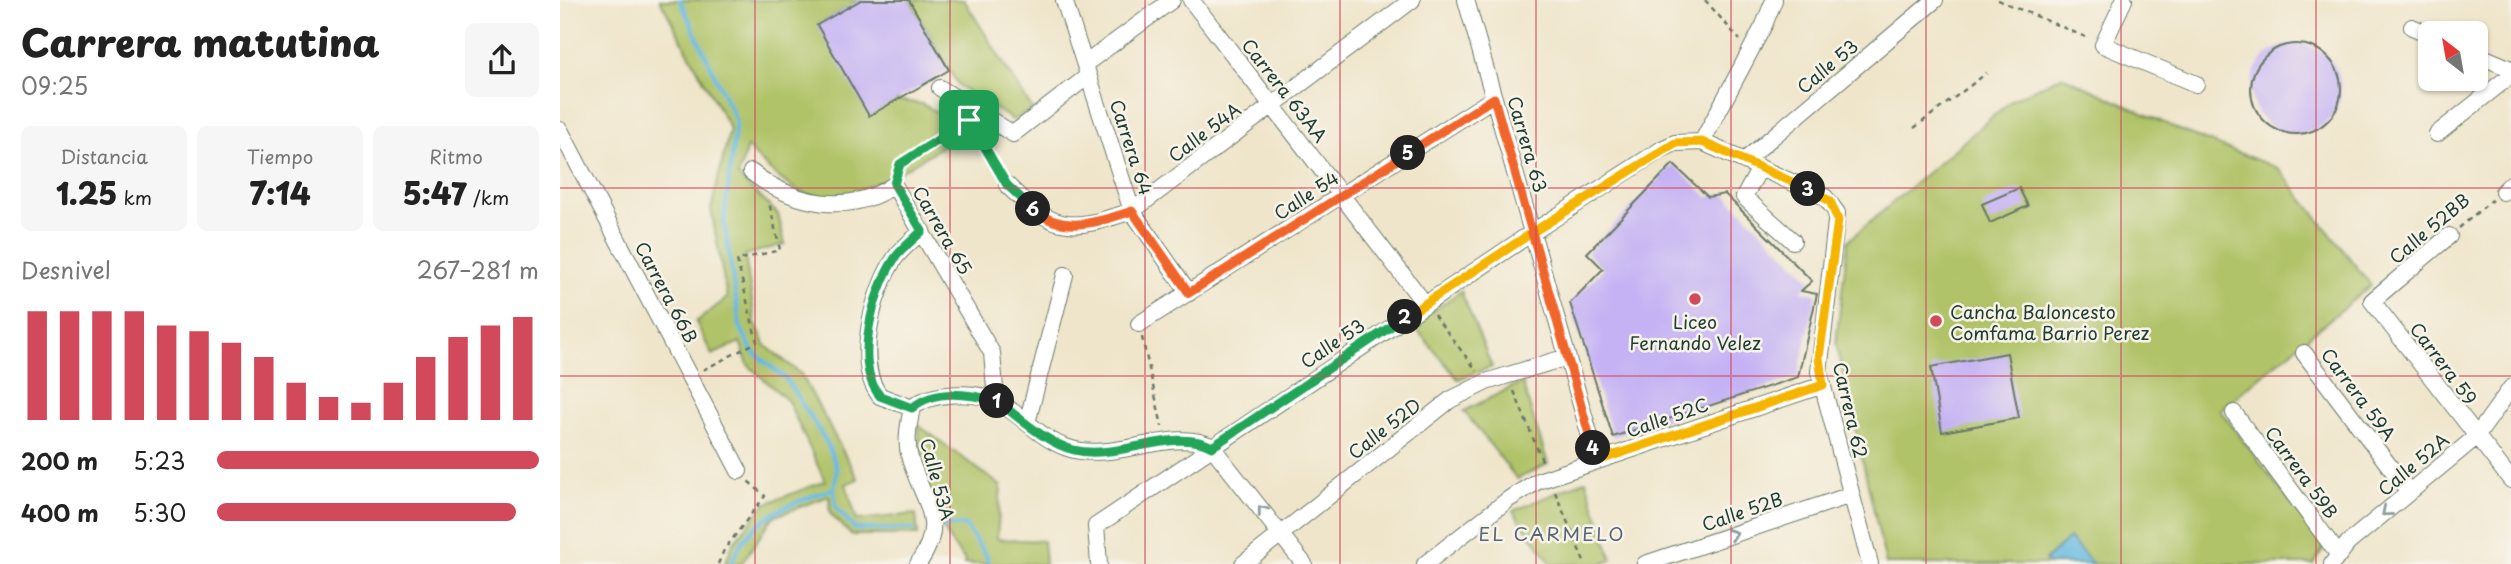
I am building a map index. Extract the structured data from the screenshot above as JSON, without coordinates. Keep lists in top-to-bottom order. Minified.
{"streets":{"street":["Calle 53","Carrera 63AA","Calle 54A","Carrera 63","Carrera 64","Calle 54","Calle 52BB","Carrera 65","Carrera 66B","Carrera 59","Carrera 59A","Carrera 62","Calle 52C","Calle 52D","Calle 52A","Carrera 59B","Calle 53A","Calle 52B"]},"crossings":[["Calle 53","Carrera 63AA"],["Calle 53","Carrera 63"],["Carrera 63AA","Calle 54A"],["Carrera 63AA","Calle 54"],["Calle 54A","Carrera 64"],["Carrera 63","Calle 54"],["Carrera 63","Calle 52C"],["Carrera 63","Calle 52D"],["Carrera 64","Calle 54"],["Calle 52BB","Carrera 59"],["Carrera 59","Calle 52A"],["Carrera 59A","Calle 52A"],["Carrera 62","Calle 52C"],["Carrera 62","Calle 52B"],["Calle 52A","Carrera 59B"]],"one_way":["Calle 52A","Calle 52B"],"districts":["EL CARMELO"],"places":["Liceo Fernando Velez","Cancha Baloncesto Comfama Barrio Perez"],"north":"top left","page":{"heading":["Carrera matutina","09:25"],"stats":[["Distancia","1.25 km"],["Tiempo","7:14"],["Ritmo","5:47 /km"]],"pins":["5","3","6","2","1","4"],"chart":["Desnivel","267–281 m"],"list":[{"name":"200 m","note":"5:23"},{"name":"400 m","note":"5:30"}]}}
